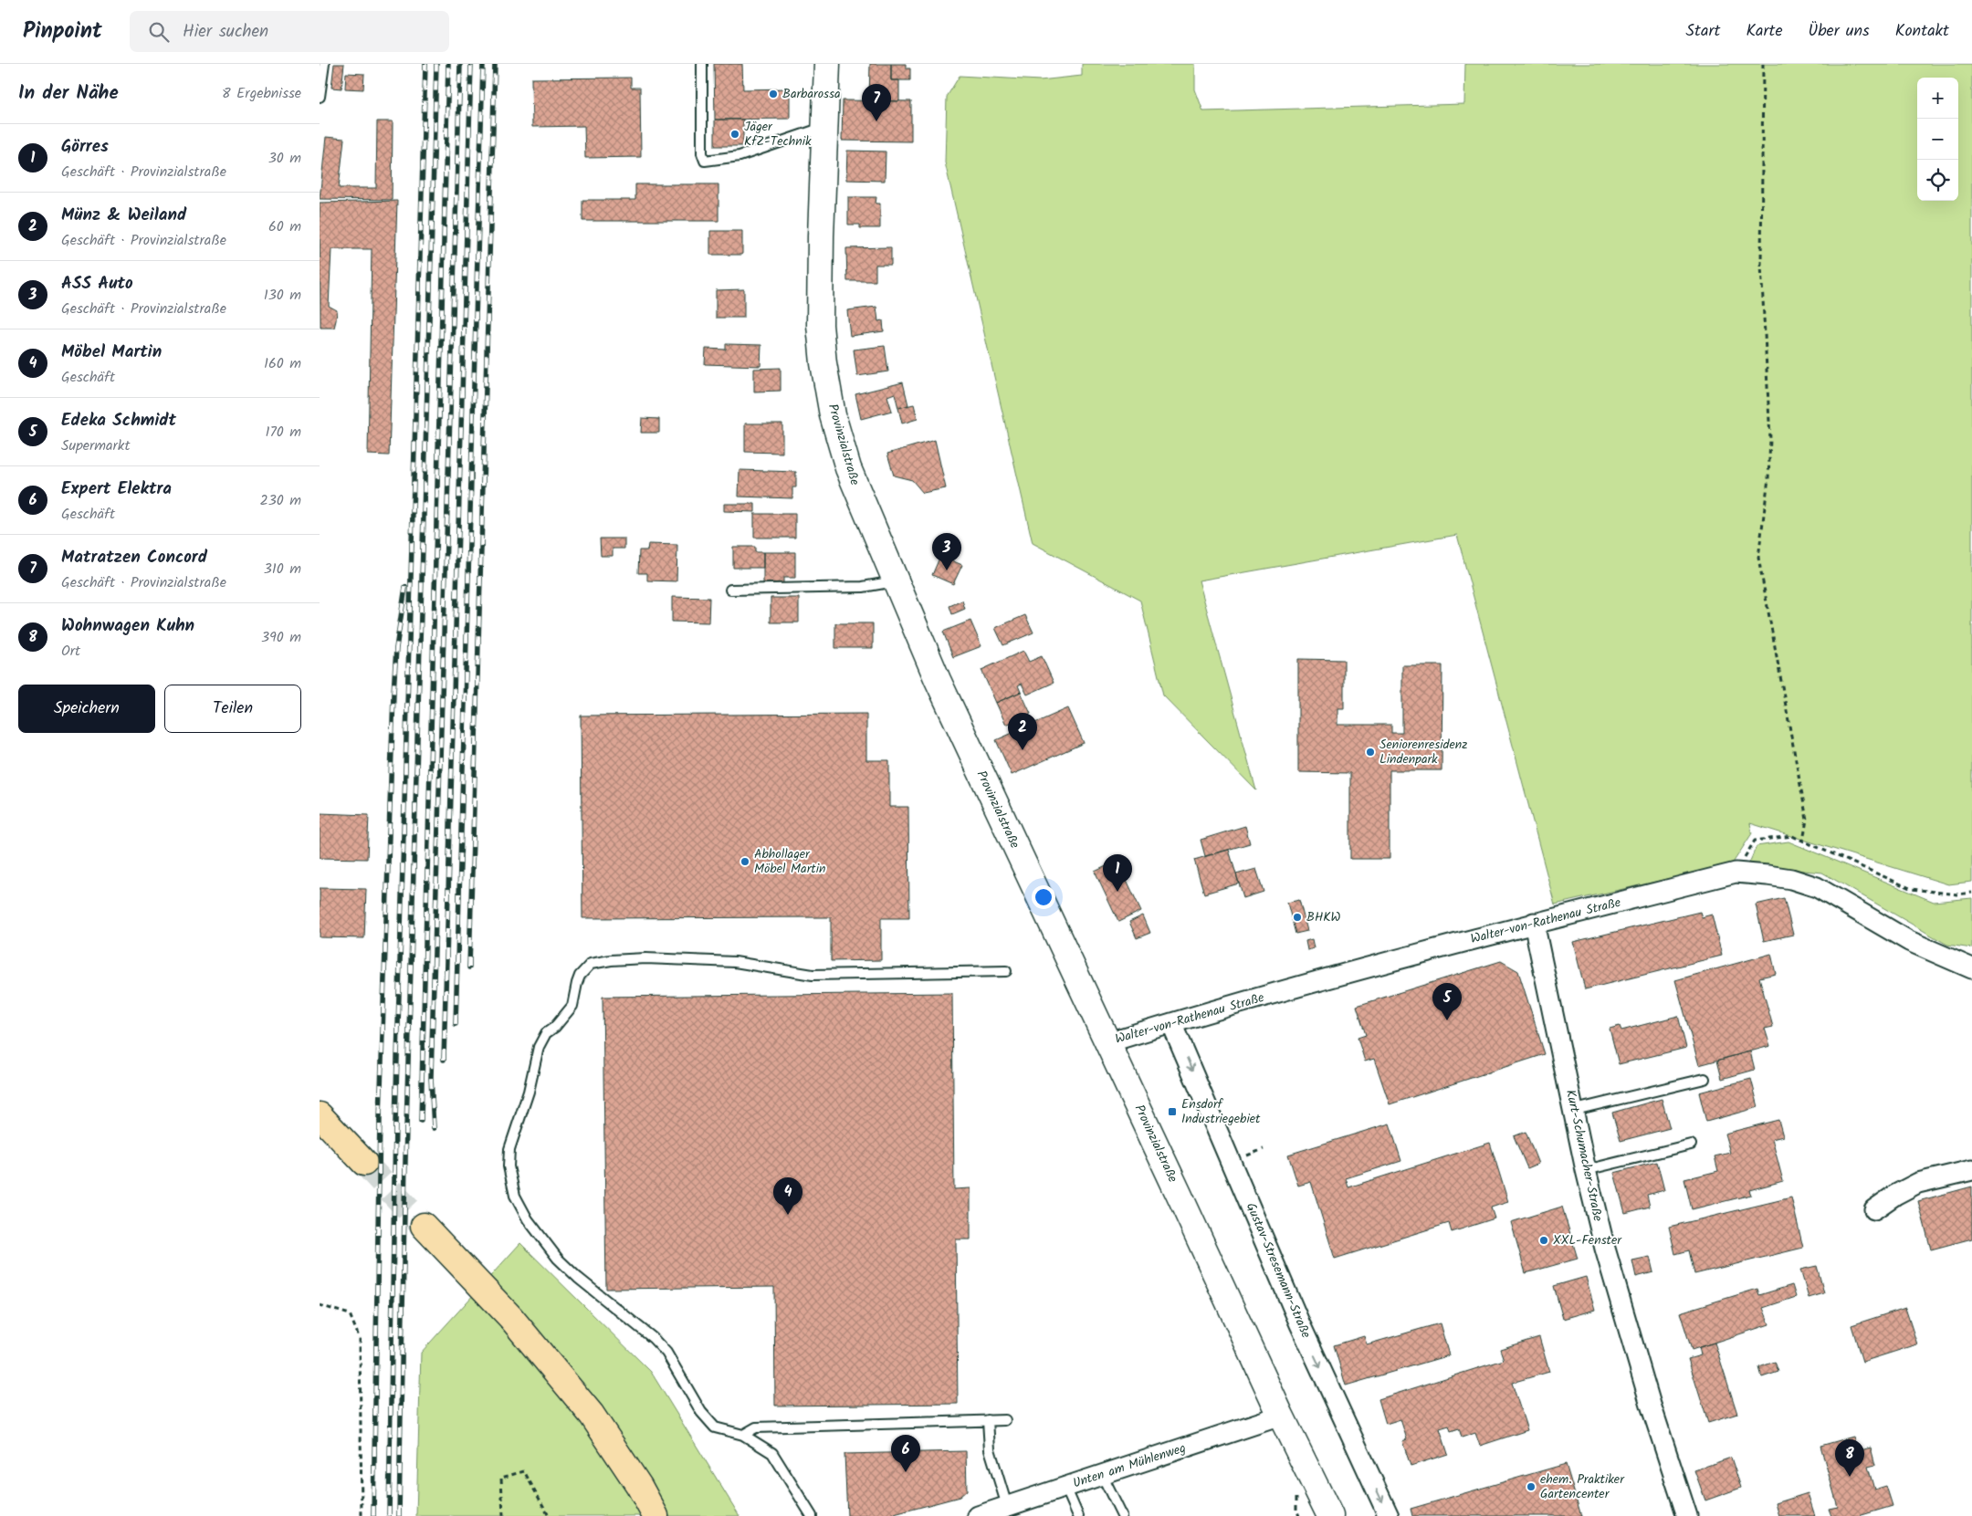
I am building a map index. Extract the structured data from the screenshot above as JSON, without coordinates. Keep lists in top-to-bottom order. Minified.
{"streets":{"main road":["Provinzialstraße"],"street":["Walter-von-Rathenau Straße","Kurt-Schumacher-Straße","Gustav-Stresemann-Straße","Unten am Mühlenweg"]},"crossings":[["Provinzialstraße","Walter-von-Rathenau Straße"],["Provinzialstraße","Unten am Mühlenweg"],["Walter-von-Rathenau Straße","Kurt-Schumacher-Straße"],["Walter-von-Rathenau Straße","Gustav-Stresemann-Straße"]],"one_way":["Gustav-Stresemann-Straße"],"places":{"other":["Barbarossa","Jäger KfZ-Technik","Seniorenresidenz Lindenpark","Abhollager Möbel Martin","BHKW","XXL-Fenster","ehem. Praktiker Gartencenter"],"transit":["Ensdorf Industriegebiet"]},"page":{"header":"Pinpoint","search":"Hier suchen","nav":["Start","Karte","Über uns","Kontakt"],"heading":["In der Nähe","8 Ergebnisse"],"map_buttons":["+","−"],"pins":["7","3","2","1","5","4","6","8"],"list":[{"mark":"1","name":"Görres","note":"Geschäft · Provinzialstraße","value":"30 m"},{"mark":"2","name":"Münz & Weiland","note":"Geschäft · Provinzialstraße","value":"60 m"},{"mark":"3","name":"ASS Auto","note":"Geschäft · Provinzialstraße","value":"130 m"},{"mark":"4","name":"Möbel Martin","note":"Geschäft","value":"160 m"},{"mark":"5","name":"Edeka Schmidt","note":"Supermarkt","value":"170 m"},{"mark":"6","name":"Expert Elektra","note":"Geschäft","value":"230 m"},{"mark":"7","name":"Matratzen Concord","note":"Geschäft · Provinzialstraße","value":"310 m"},{"mark":"8","name":"Wohnwagen Kuhn","note":"Ort","value":"390 m"}],"buttons":["Speichern","Teilen"]}}
